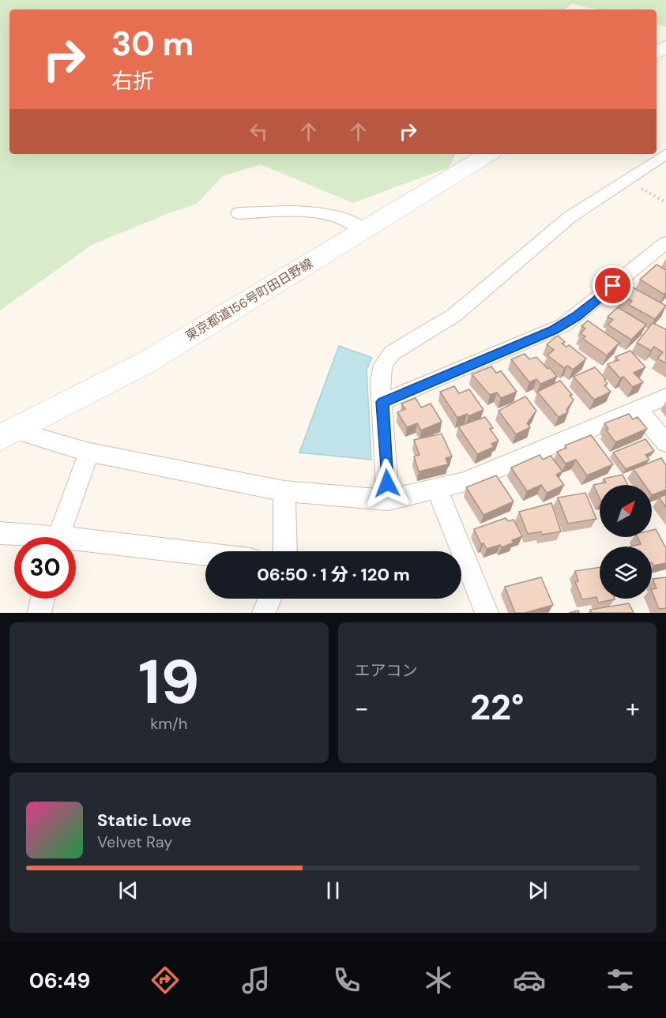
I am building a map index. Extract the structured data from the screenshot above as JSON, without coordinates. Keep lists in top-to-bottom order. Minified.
{"streets":{"main road":["東京都道156号町田日野線"]},"north":"top right","page":{"turn":["30 m","右折"],"limit":"30","trip":"06:50 · 1 分 · 120 m","tile":[["19","km/h"],"エアコン"],"heat":["−","22°","+"],"song":["Static Love","Velvet Ray"],"tabs":"06:49"}}
